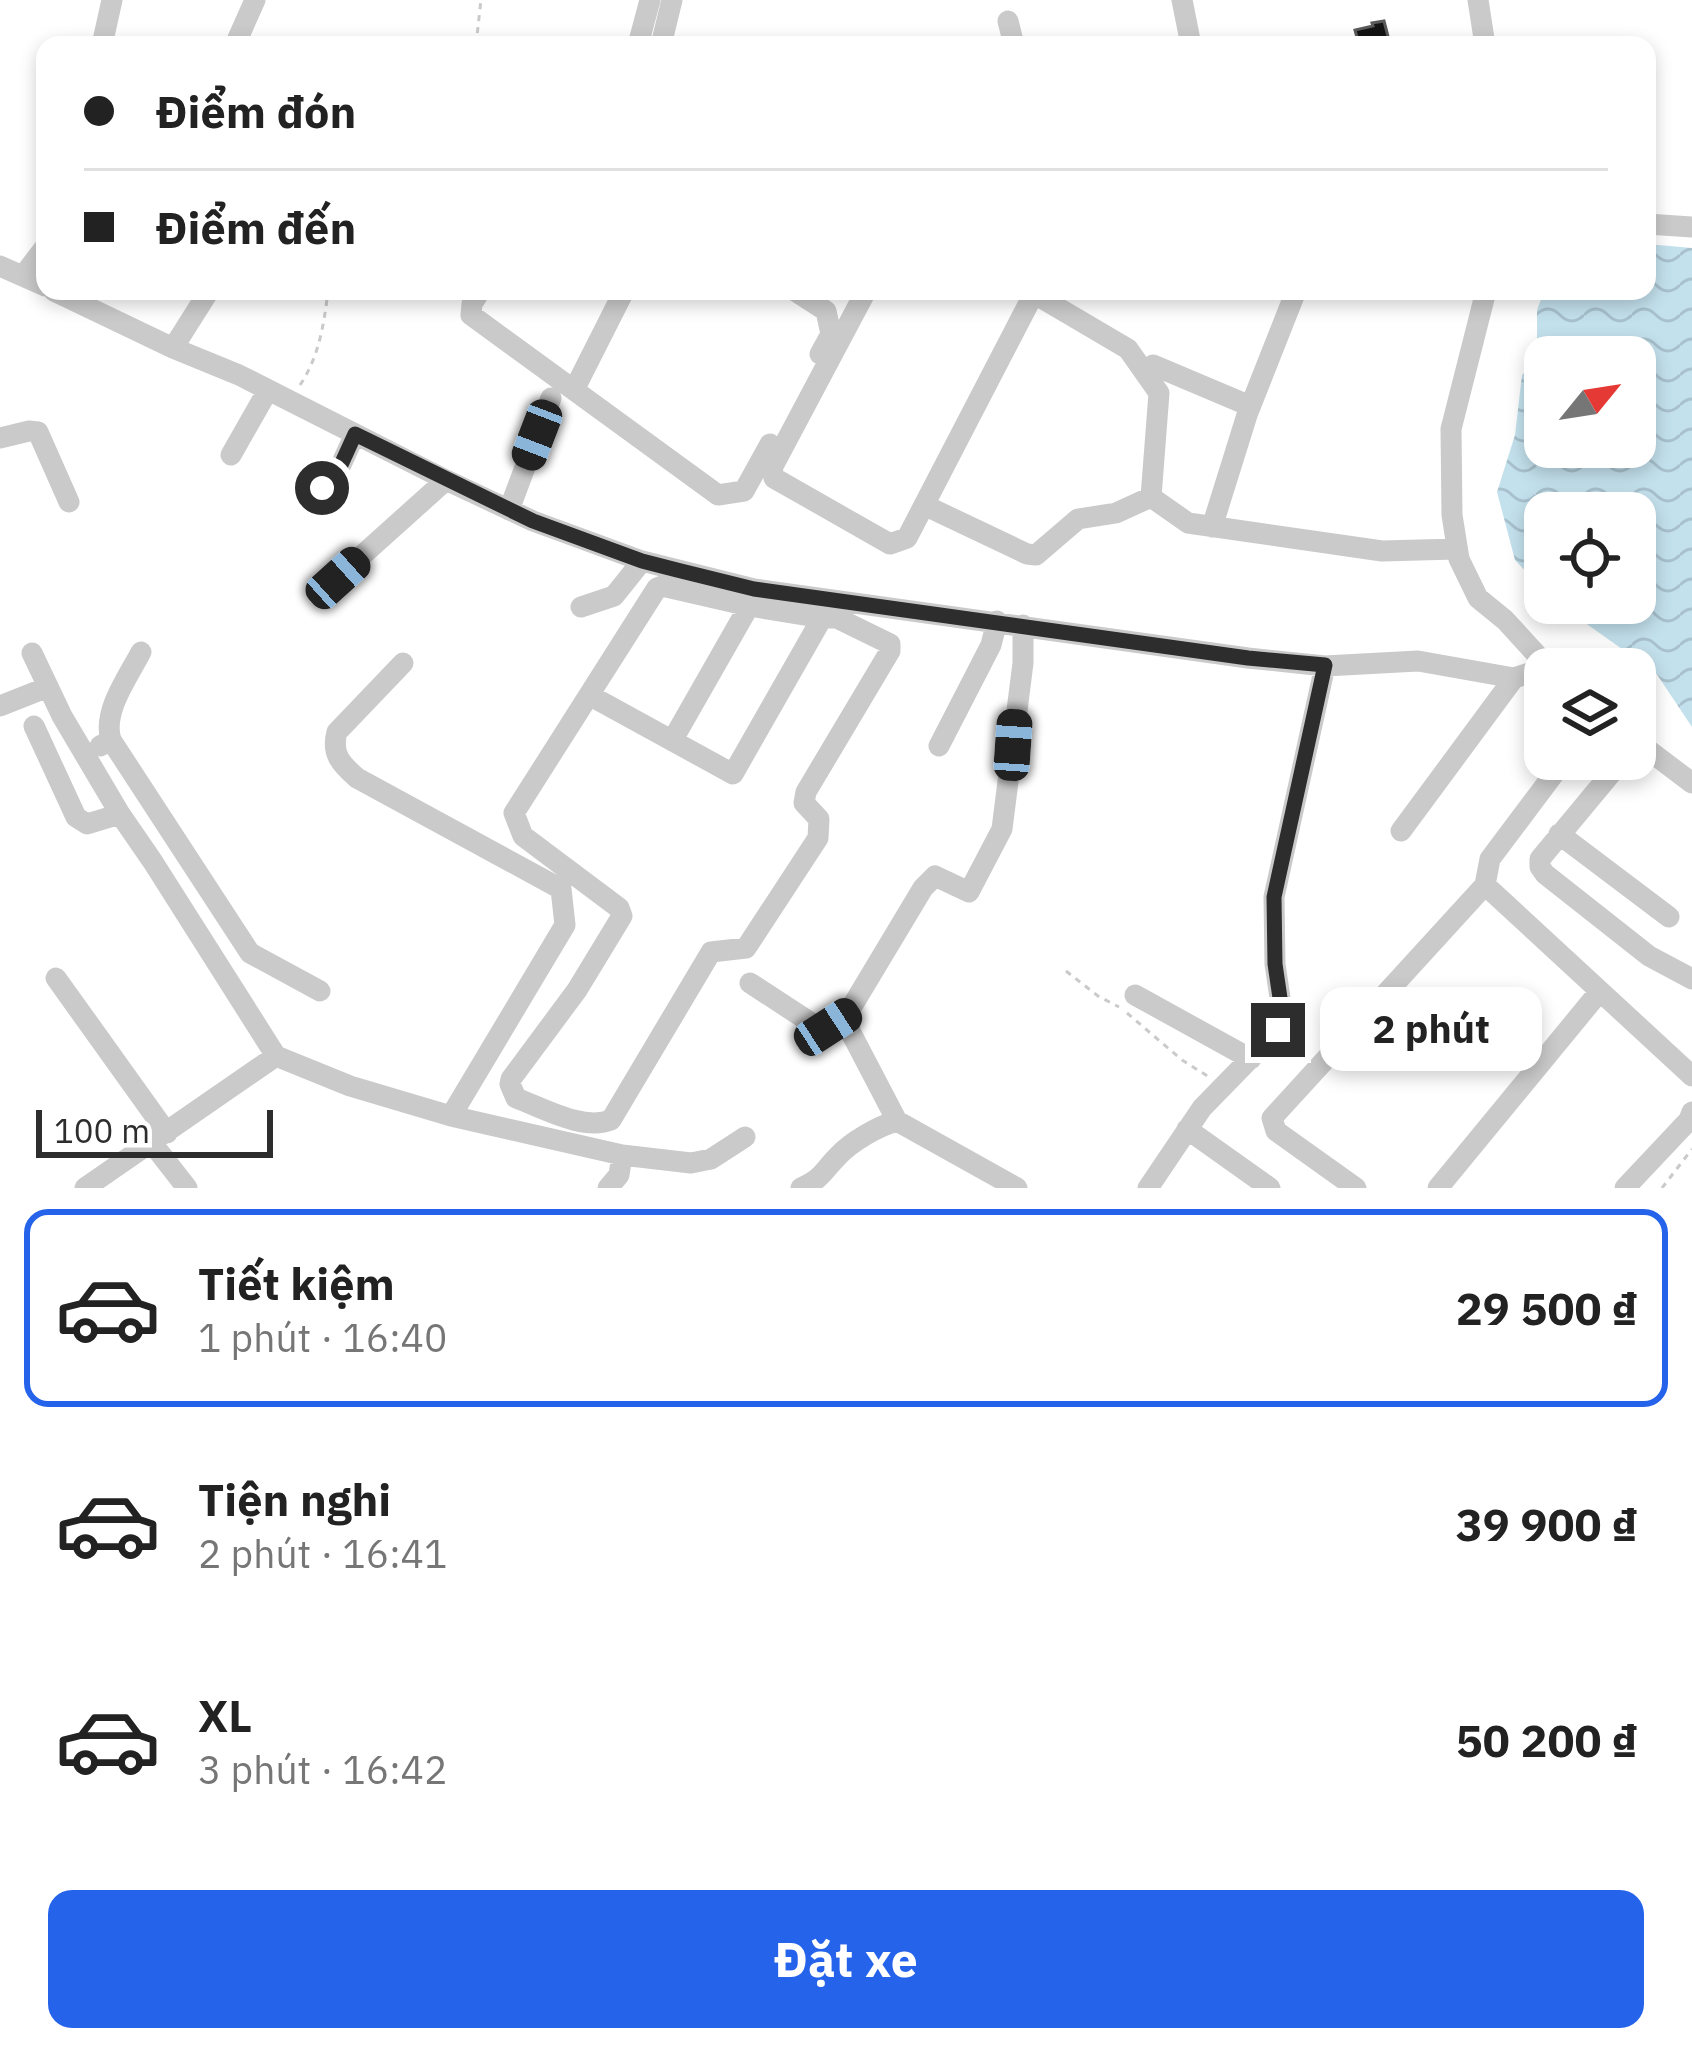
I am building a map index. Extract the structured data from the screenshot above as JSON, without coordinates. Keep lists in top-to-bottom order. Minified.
{"scale_bar":"100 m","north":"top right","page":{"banner":["Điểm đón","Điểm đến"],"bubble":"2 phút","scale":"100 m","list":[{"name":"Tiết kiệm","note":"1 phút · 16:40","value":"29 500 ₫"},{"name":"Tiện nghi","note":"2 phút · 16:41","value":"39 900 ₫"},{"name":"XL","note":"3 phút · 16:42","value":"50 200 ₫"}],"buttons":"Đặt xe"}}
